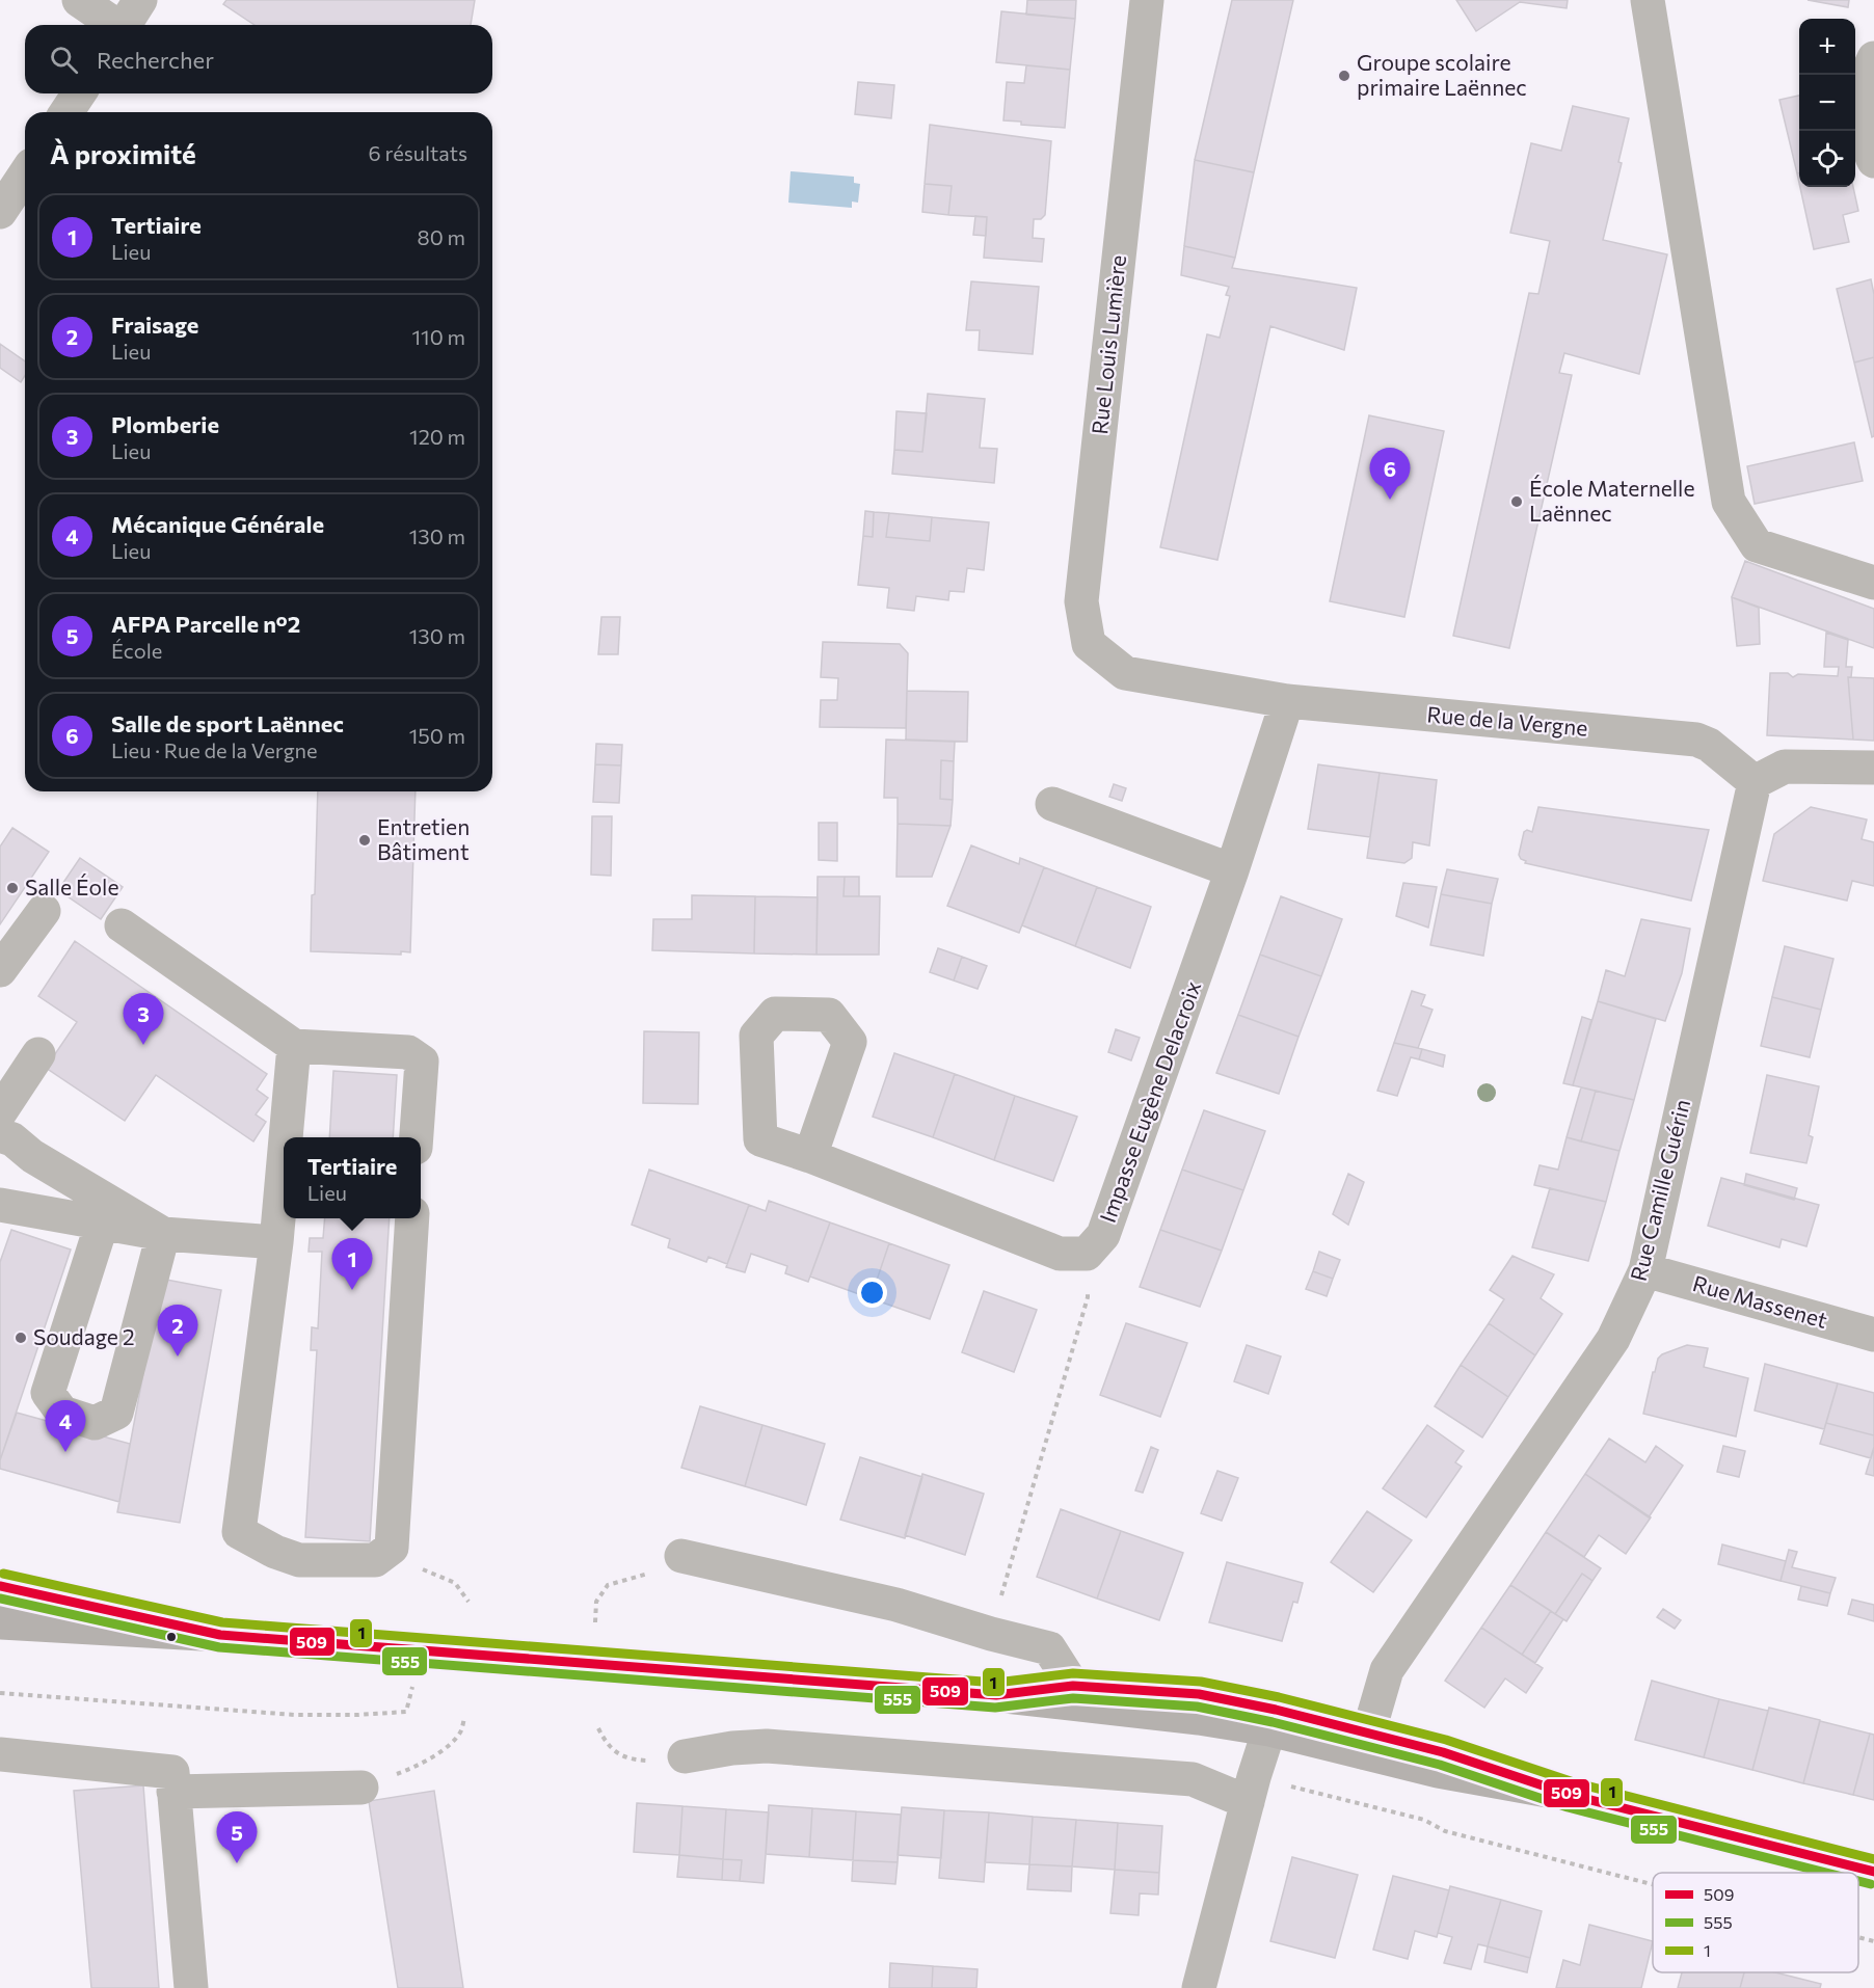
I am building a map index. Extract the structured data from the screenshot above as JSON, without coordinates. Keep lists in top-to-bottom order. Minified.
{"streets":{"street":["Rue Louis Lumière","Rue de la Vergne","Impasse Eugène Delacroix","Rue Camille Guérin","Rue Massenet"]},"crossings":[["Rue Louis Lumière","Rue de la Vergne"],["Rue de la Vergne","Impasse Eugène Delacroix"],["Rue de la Vergne","Rue Camille Guérin"],["Rue Camille Guérin","Rue Massenet"]],"places":["Groupe scolaire primaire Laënnec","École Maternelle Laënnec","Entretien Bâtiment","Salle Éole","Soudage 2"],"lines":["transit line 1","transit line 509","transit line 555"],"legend":["509","555","1"],"page":{"map_buttons":["+","−"],"search":"Rechercher","heading":["À proximité","6 résultats"],"list":[{"mark":"1","name":"Tertiaire","note":"Lieu","value":"80 m"},{"mark":"2","name":"Fraisage","note":"Lieu","value":"110 m"},{"mark":"3","name":"Plomberie","note":"Lieu","value":"120 m"},{"mark":"4","name":"Mécanique Générale","note":"Lieu","value":"130 m"},{"mark":"5","name":"AFPA Parcelle n°2","note":"École","value":"130 m"},{"mark":"6","name":"Salle de sport Laënnec","note":"Lieu · Rue de la Vergne","value":"150 m"}],"pins":["6","3","1","2","4","5"],"popup":["Tertiaire","Lieu"]}}
